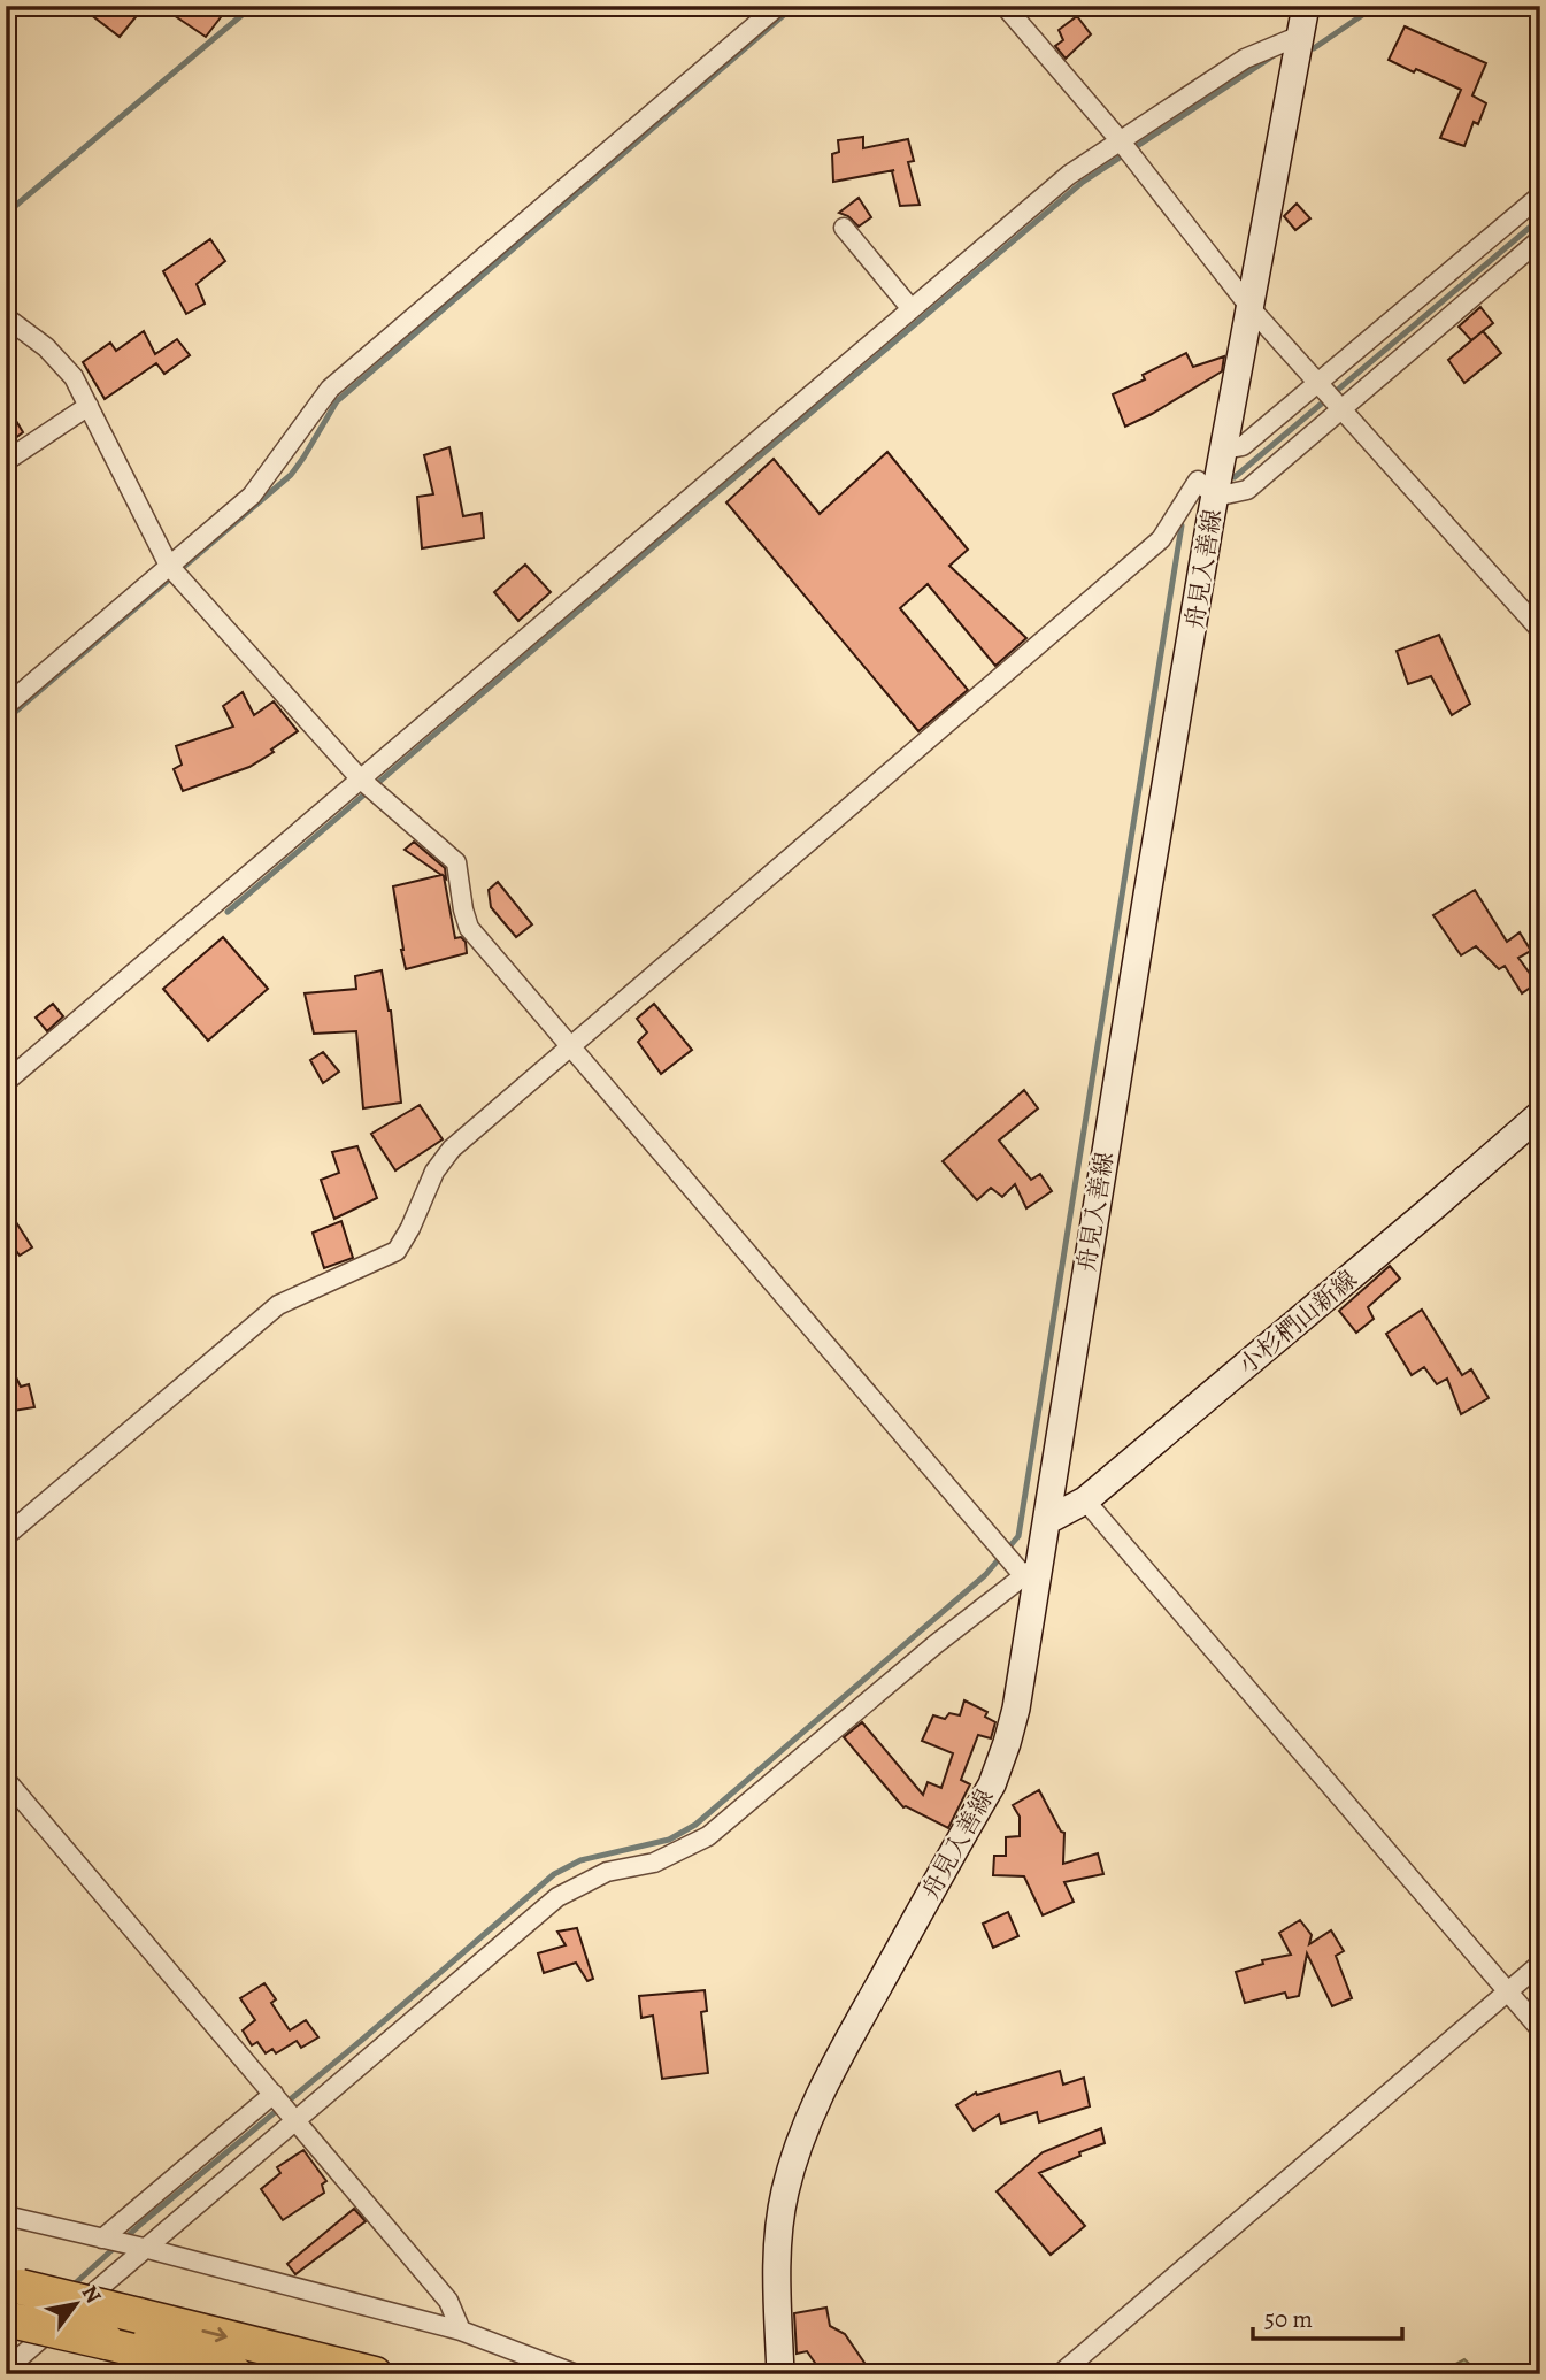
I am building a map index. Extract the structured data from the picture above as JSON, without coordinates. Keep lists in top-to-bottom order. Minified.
{"streets":{"main road":["舟見入善線","小杉椚山新線"]},"crossings":[["舟見入善線","小杉椚山新線"]],"scale_bar":"50 m","north":"top right"}
